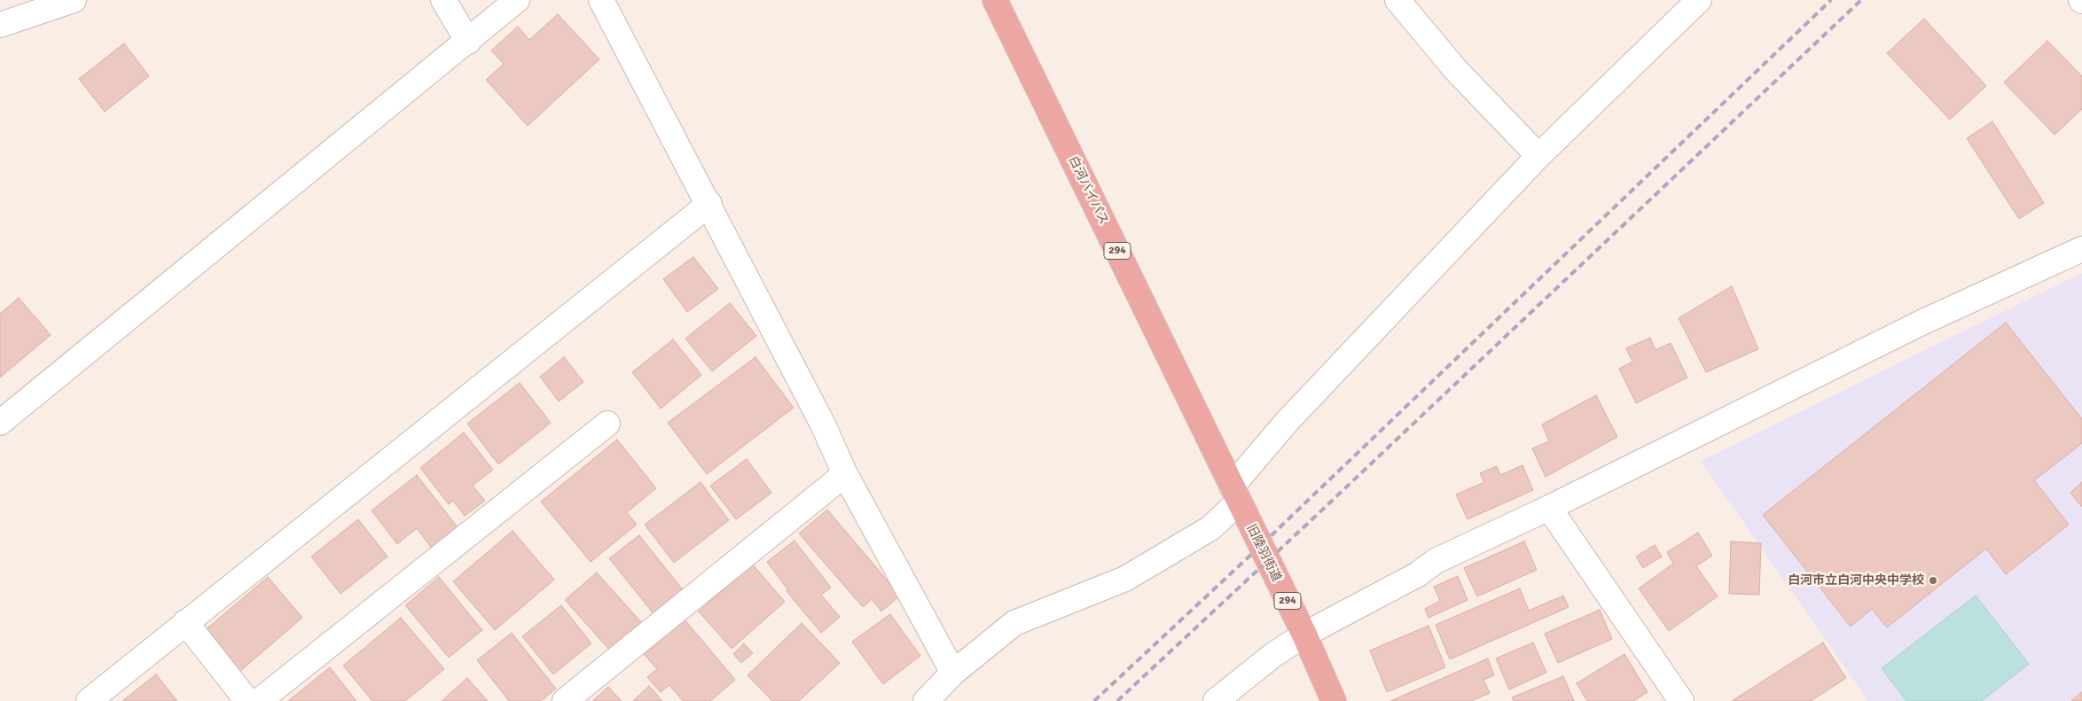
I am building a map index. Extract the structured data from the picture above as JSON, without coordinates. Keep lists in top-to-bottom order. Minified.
{"streets":{"highway":["白河バイパス","294","旧陸羽街道"]},"crossings":[["白河バイパス","旧陸羽街道"]],"places":["白河市立白河中央中学校"]}
